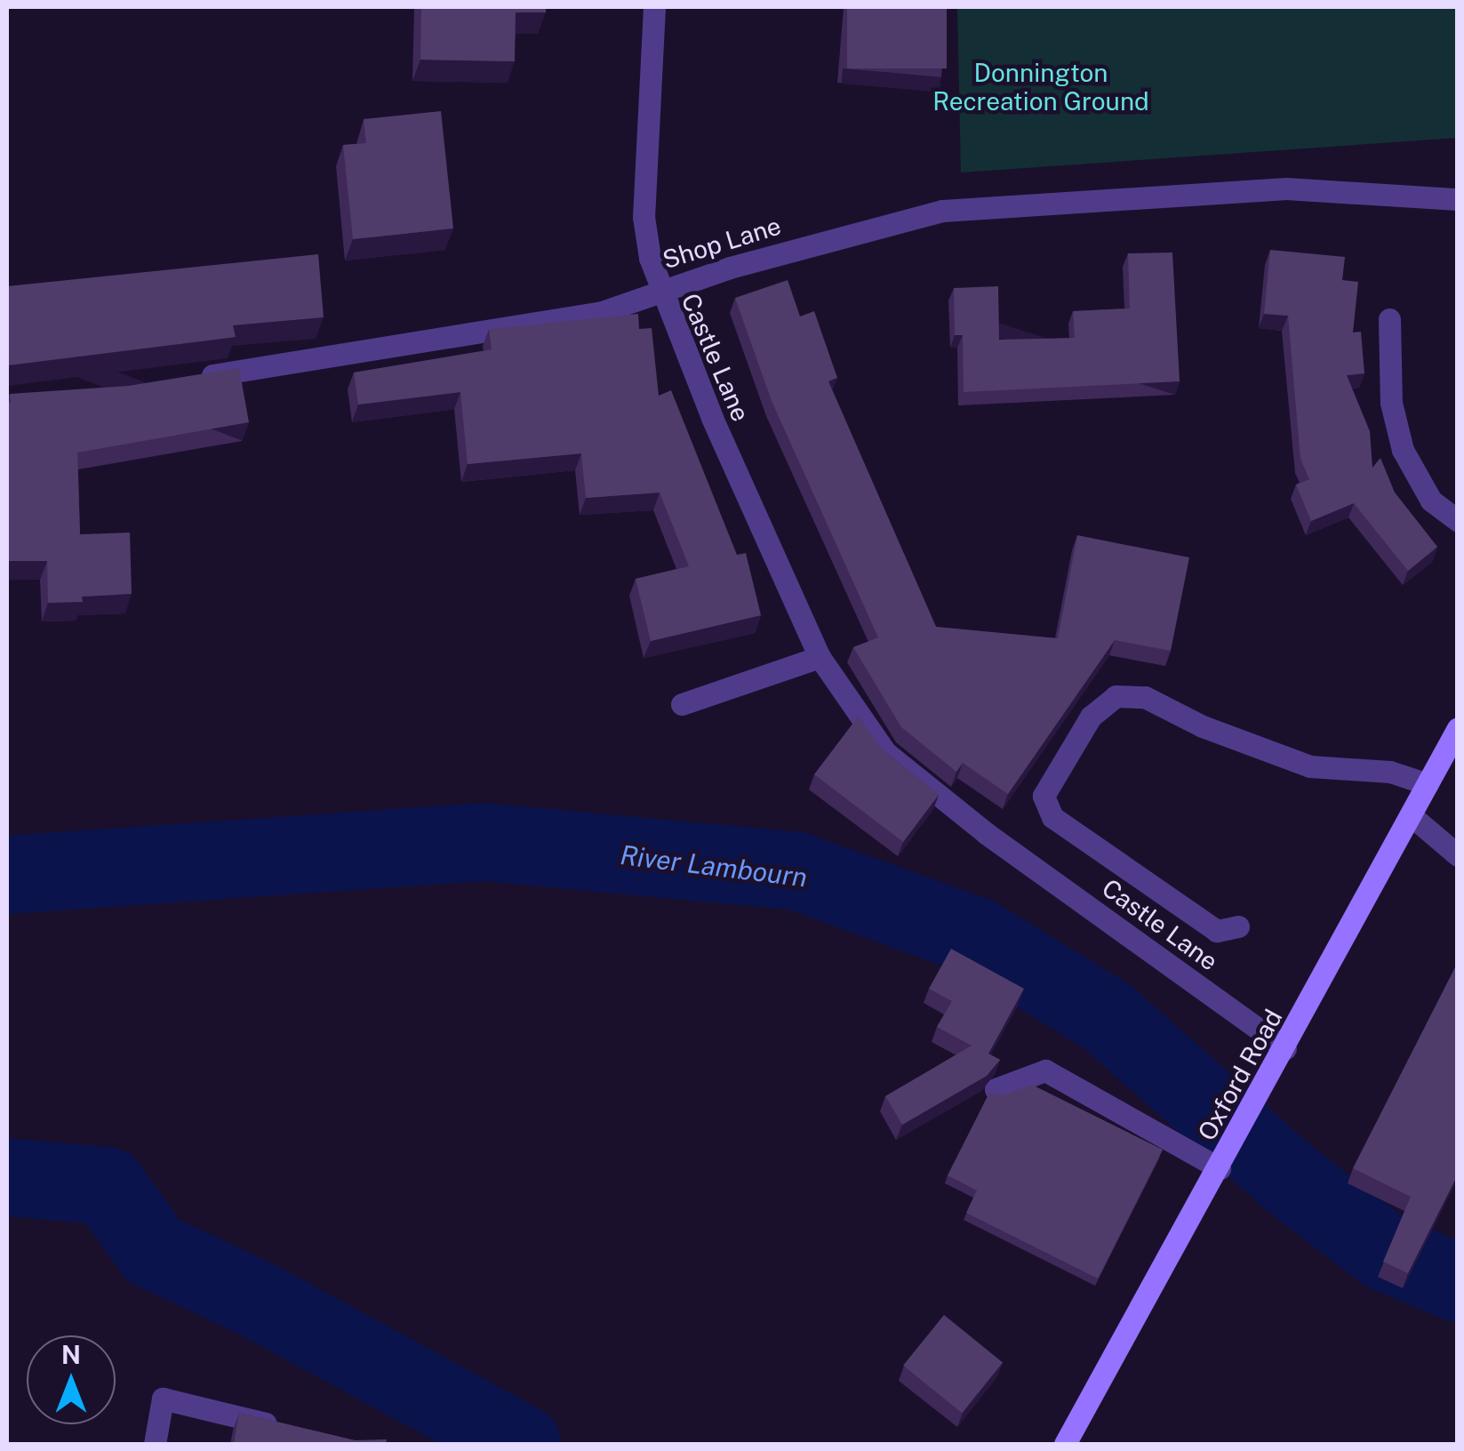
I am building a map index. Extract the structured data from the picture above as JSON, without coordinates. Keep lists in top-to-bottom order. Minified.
{"streets":{"main road":["Oxford Road"],"street":["Shop Lane","Castle Lane"]},"crossings":[["Shop Lane","Castle Lane"],["Castle Lane","Oxford Road"]],"water":["River Lambourn"],"parks":["Donnington Recreation Ground"],"north":"top"}
